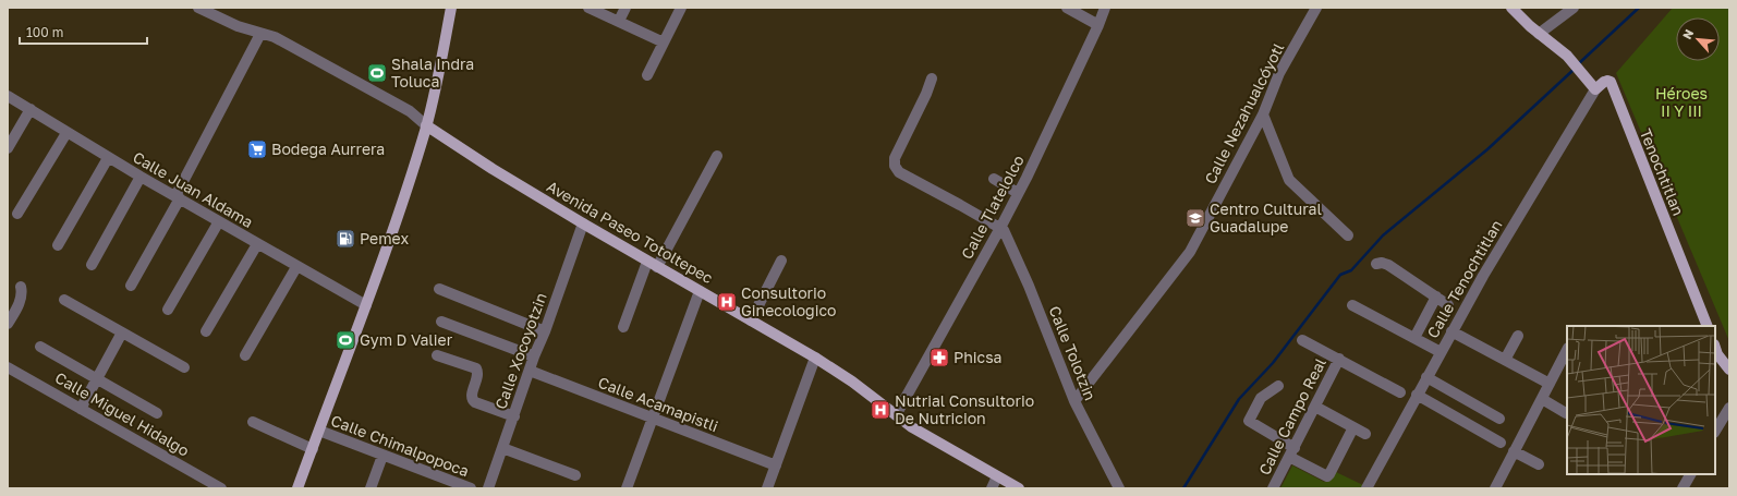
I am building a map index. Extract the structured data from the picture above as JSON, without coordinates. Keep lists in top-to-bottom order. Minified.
{"streets":{"main road":["Tenochtitlan","Avenida Paseo Totoltepec"],"street":["Calle Nezahualcóyotl","Calle Juan Aldama","Calle Tlatelolco","Calle Tenochtitlan","Calle Xocoyotzin","Calle Tolotzin","Calle Acamapistli","Calle Miguel Hidalgo","Calle Campo Real","Calle Chimalpopoca"]},"crossings":[["Calle Nezahualcóyotl","Calle Tolotzin"],["Tenochtitlan","Calle Tenochtitlan"],["Calle Tlatelolco","Avenida Paseo Totoltepec"],["Calle Tlatelolco","Calle Tolotzin"],["Avenida Paseo Totoltepec","Calle Xocoyotzin"],["Calle Xocoyotzin","Calle Acamapistli"]],"parks":["Héroes II Y III"],"places":{"sports":["Shala Indra Toluca","Gym D Valier"],"supermarket":["Bodega Aurrera"],"school or university":["Centro Cultural Guadalupe"],"fuel station":["Pemex"],"hospital":["Consultorio Ginecologico","Nutrial Consultorio De Nutricion"],"pharmacy":["Phicsa"]},"scale_bar":"100 m","north":"top left"}
